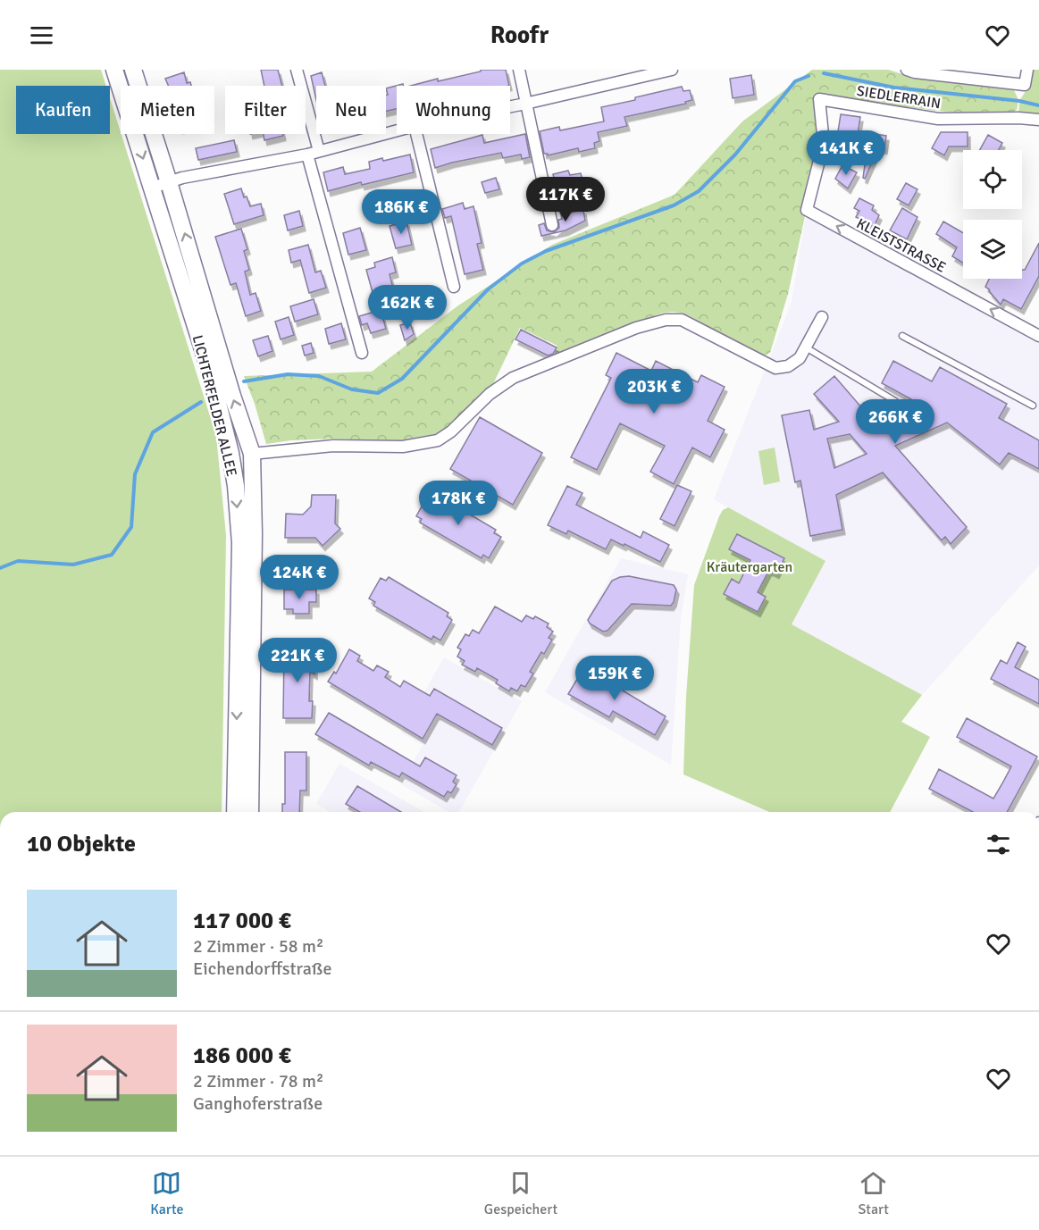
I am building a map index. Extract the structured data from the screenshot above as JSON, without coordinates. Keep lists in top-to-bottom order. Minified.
{"streets":{"main road":["LICHTERFELDER ALLEE"],"street":["SIEDLERRAIN","KLEISTSTRASSE"]},"crossings":[["SIEDLERRAIN","KLEISTSTRASSE"]],"one_way":["KLEISTSTRASSE"],"parks":["Kräutergarten"],"page":{"header":"Roofr","chip":["Kaufen","Mieten","Filter","Neu","Wohnung"],"price":["141K €","117K €","186K €","162K €","203K €","266K €","178K €","124K €","221K €","159K €"],"heading":"10 Objekte","list":[{"name":"117 000 €","note":"2 Zimmer · 58 m² · Eichendorffstraße"},{"name":"186 000 €","note":"2 Zimmer · 78 m² · Ganghoferstraße"}],"tabs":["Karte","Gespeichert","Start"]}}
